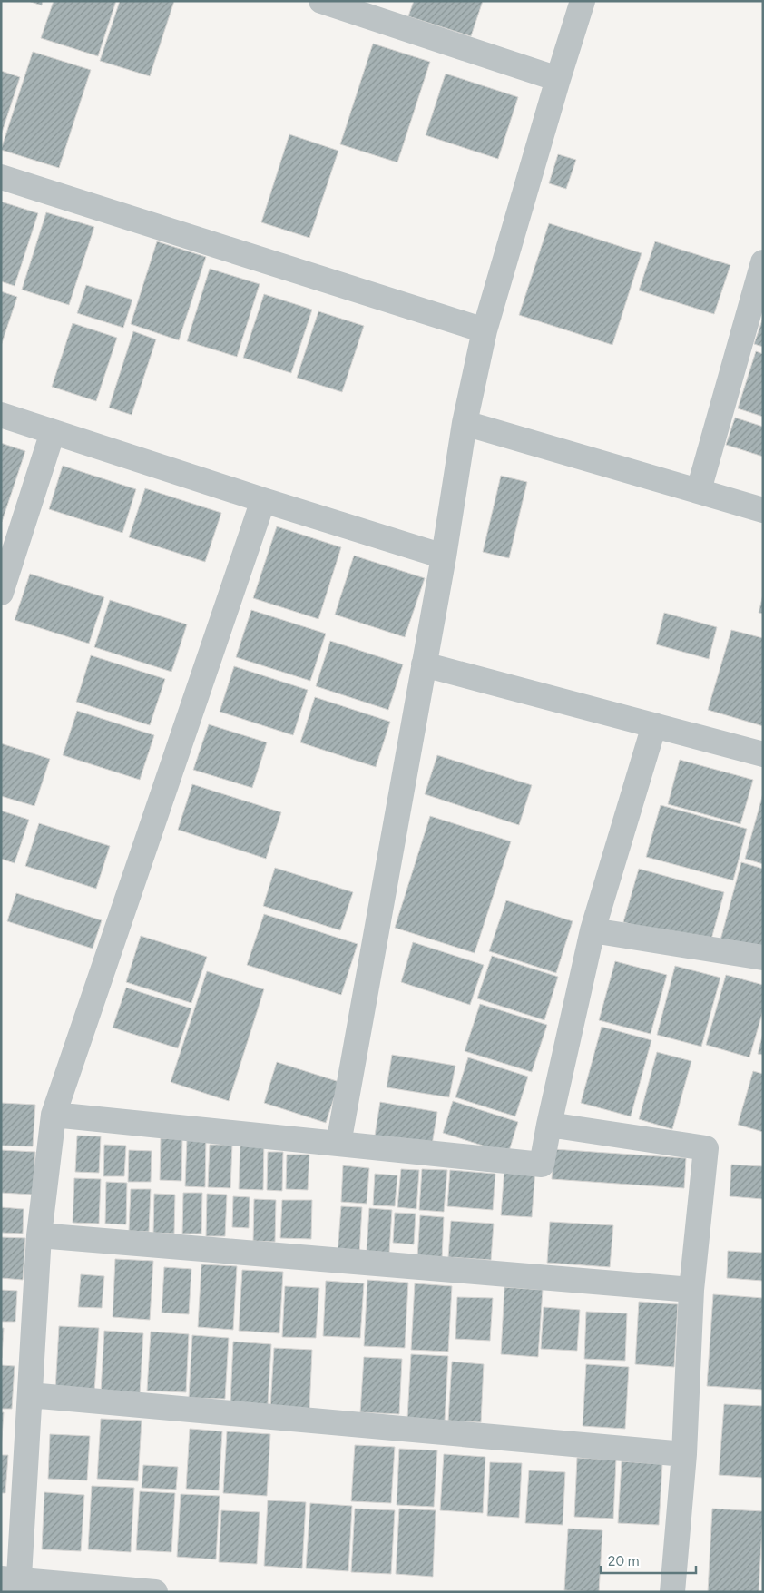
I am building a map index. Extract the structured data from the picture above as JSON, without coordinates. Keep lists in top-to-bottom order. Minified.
{"scale_bar":"20 m"}
